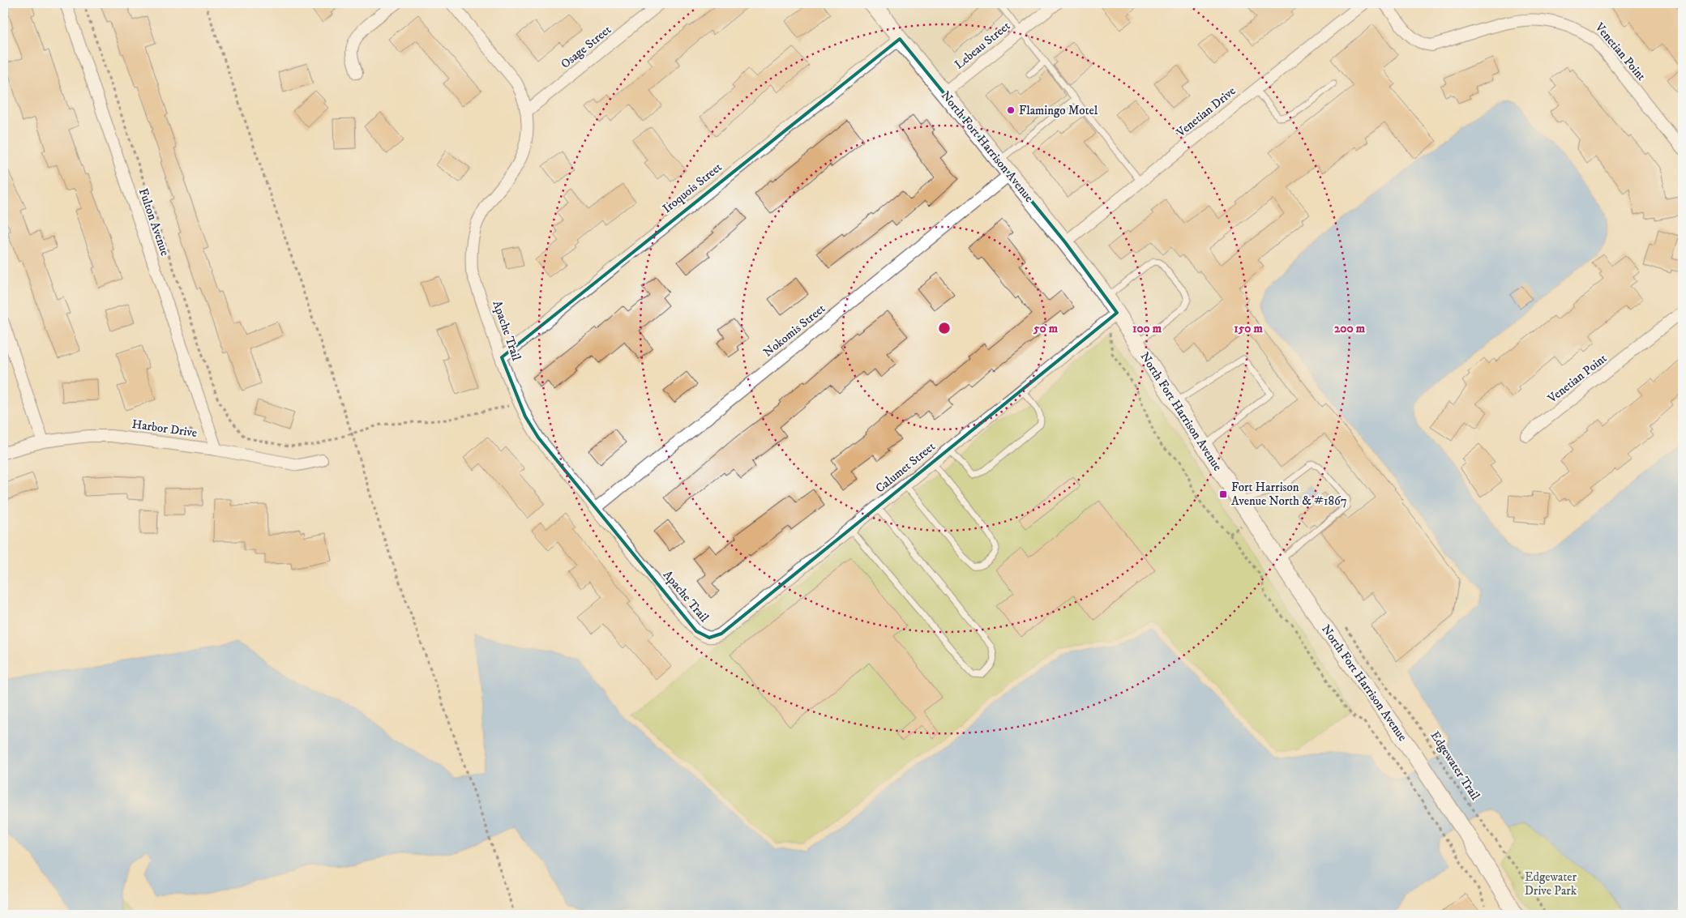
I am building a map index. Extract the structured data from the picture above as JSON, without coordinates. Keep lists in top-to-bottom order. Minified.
{"streets":{"main road":["North Fort Harrison Avenue"],"street":["Lebeau Street","Osage Street","Venetian Point","Venetian Drive","Iroquois Street","Fulton Avenue","Apache Trail","Nokomis Street","Harbor Drive","Calumet Street"],"path":["Edgewater Trail"]},"crossings":[["Lebeau Street","North Fort Harrison Avenue"],["Osage Street","Apache Trail"],["Venetian Drive","North Fort Harrison Avenue"],["North Fort Harrison Avenue","Iroquois Street"],["North Fort Harrison Avenue","Nokomis Street"],["North Fort Harrison Avenue","Calumet Street"],["Iroquois Street","Apache Trail"],["Fulton Avenue","Harbor Drive"],["Apache Trail","Nokomis Street"],["Apache Trail","Calumet Street"]],"parks":["Edgewater Drive Park"],"places":{"other":["Flamingo Motel"],"transit":["Fort Harrison Avenue North & #1867"]},"rings":["50 m","100 m","150 m","200 m"]}
